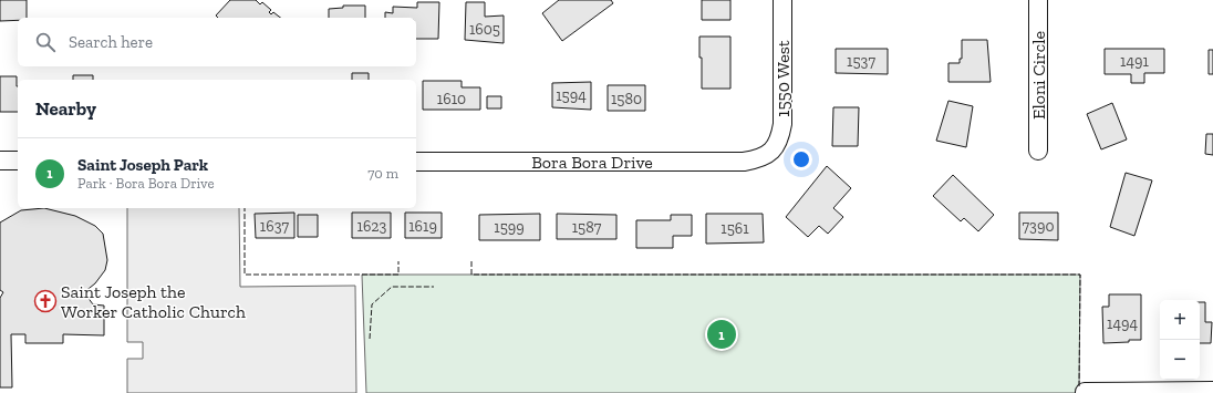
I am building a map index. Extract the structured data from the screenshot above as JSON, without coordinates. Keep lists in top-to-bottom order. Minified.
{"streets":{"street":["Eloni Circle","1550 West","Bora Bora Drive"]},"crossings":[["1550 West","Bora Bora Drive"]],"places":{"church":["Saint Joseph the Worker Catholic Church"]},"house_numbers":["1605","1537","1491","1594","1610","1580","1637","1623","1619","7390","1599","1587","1561","1494"],"page":{"search":"Search here","heading":"Nearby","list":[{"mark":"1","name":"Saint Joseph Park","note":"Park · Bora Bora Drive","value":"70 m"}],"map_buttons":["+","−"],"pins":"1"}}
